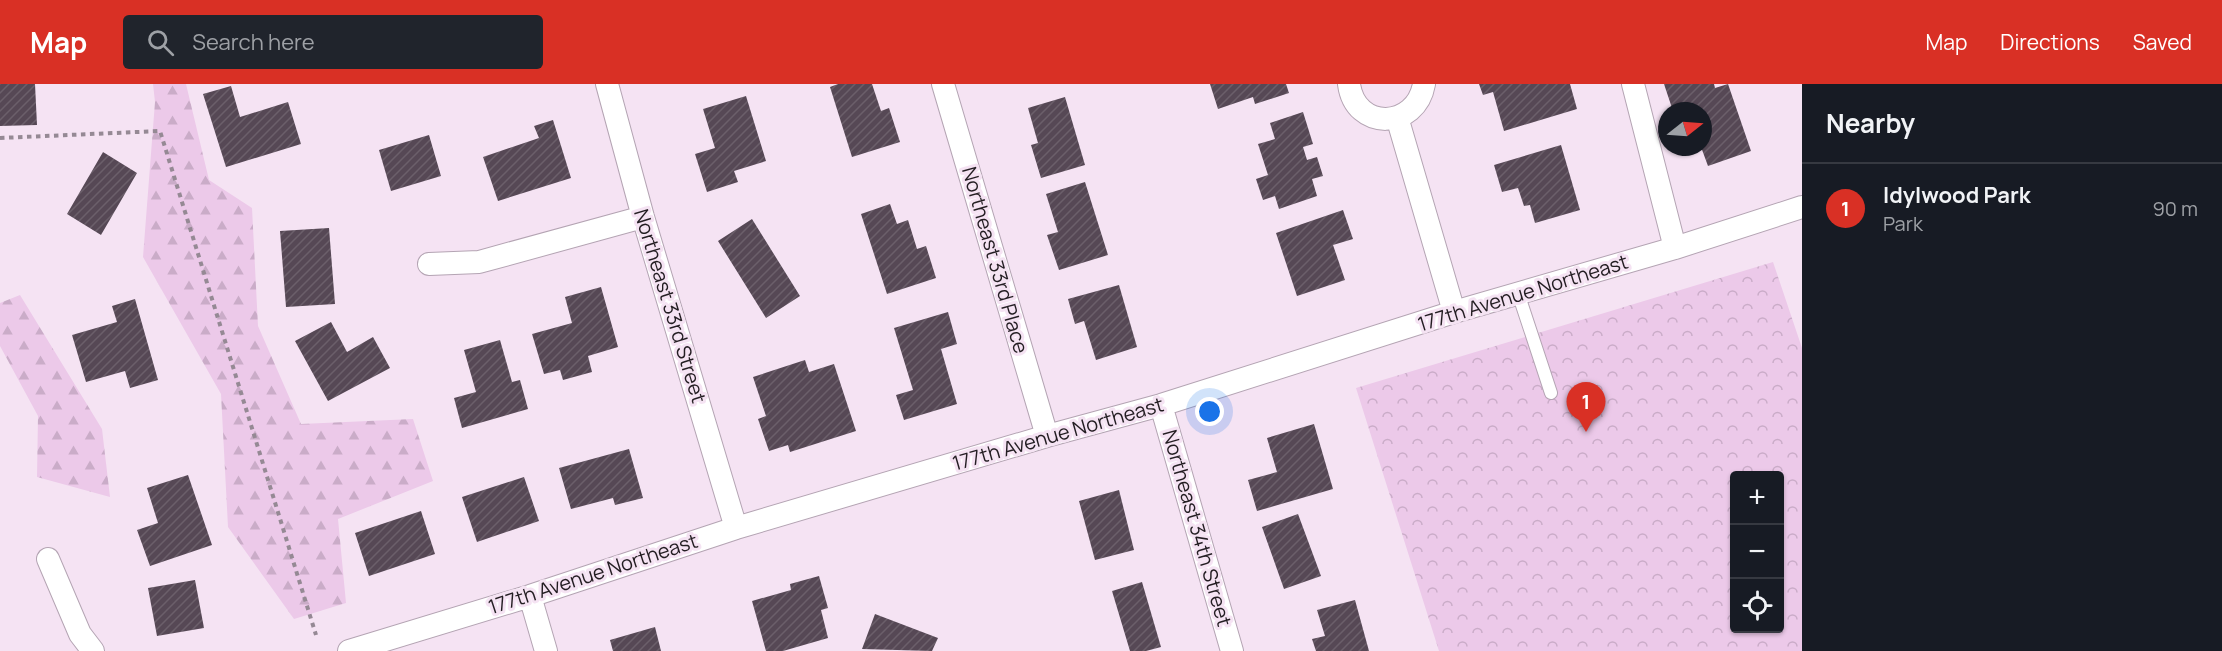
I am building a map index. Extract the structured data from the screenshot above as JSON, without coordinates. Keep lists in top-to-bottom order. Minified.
{"streets":{"street":["Northeast 33rd Place","177th Avenue Northeast","Northeast 33rd Street","Northeast 34th Street"]},"crossings":[["Northeast 33rd Place","177th Avenue Northeast"],["177th Avenue Northeast","Northeast 33rd Street"],["177th Avenue Northeast","Northeast 34th Street"]],"north":"right","page":{"header":"Map","search":"Search here","nav":["Map","Directions","Saved"],"heading":"Nearby","list":[{"mark":"1","name":"Idylwood Park","note":"Park","value":"90 m"}],"pins":"1","map_buttons":["+","−"]}}
